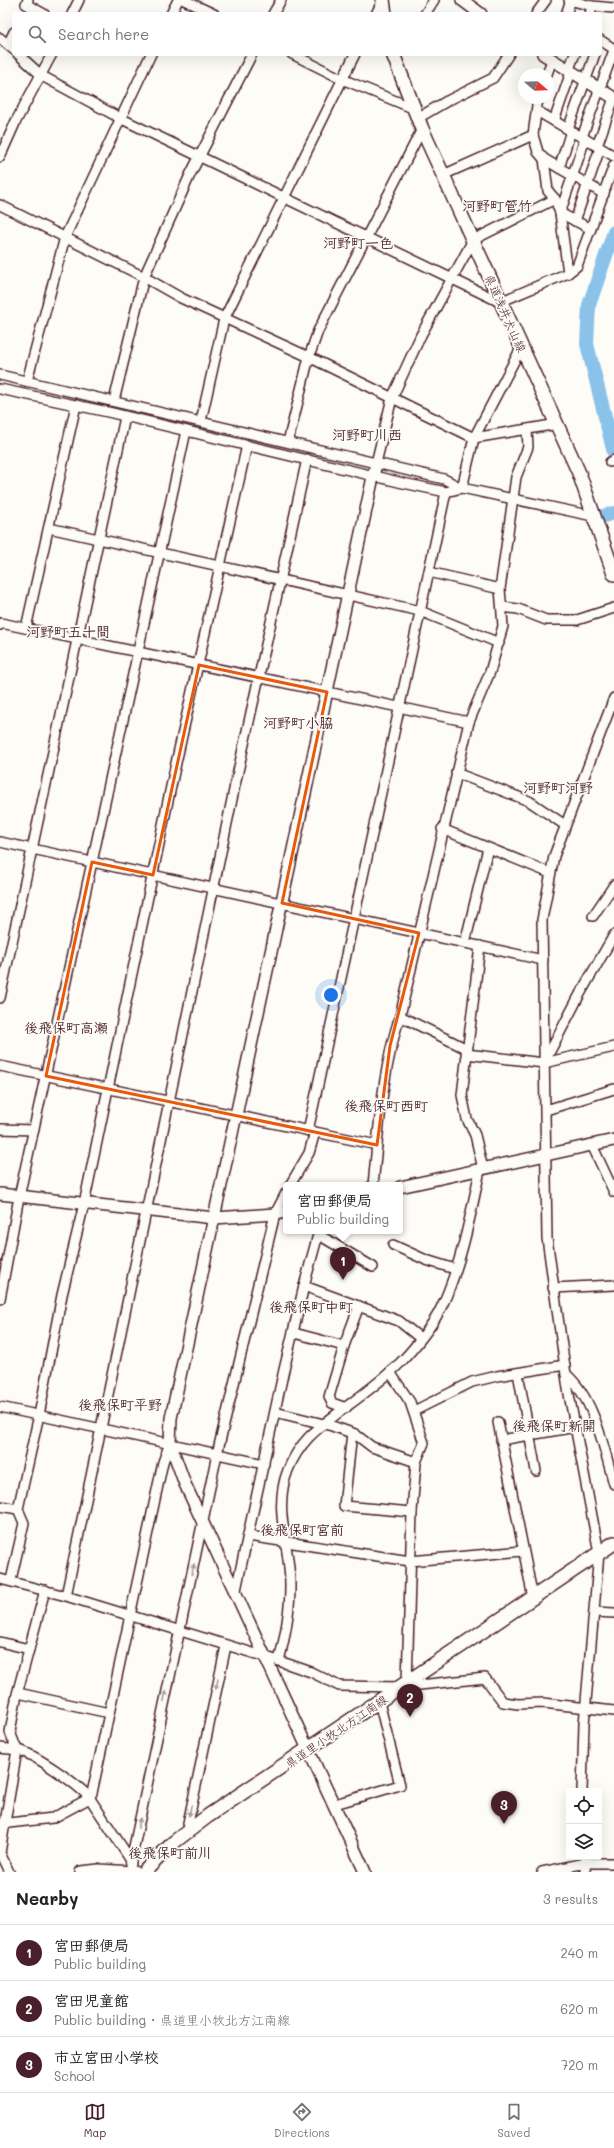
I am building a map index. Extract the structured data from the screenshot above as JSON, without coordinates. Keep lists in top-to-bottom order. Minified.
{"streets":{"main road":["県道浅井犬山線","県道里小牧北方江南線"]},"districts":["河野町管竹","河野町一色","河野町川西","河野町五十間","河野町小脇","河野町河野","後飛保町高瀬","後飛保町西町","後飛保町中町","後飛保町平野","後飛保町新開","後飛保町宮前","後飛保町前川"],"north":"right","page":{"search":"Search here","popup":["宮田郵便局","Public building"],"pins":["1","2","3"],"heading":["Nearby","3 results"],"list":[{"mark":"1","name":"宮田郵便局","note":"Public building","value":"240 m"},{"mark":"2","name":"宮田児童館","note":"Public building · 県道里小牧北方江南線","value":"620 m"},{"mark":"3","name":"市立宮田小学校","note":"School","value":"720 m"}],"nav":["Map","Directions","Saved"]}}
